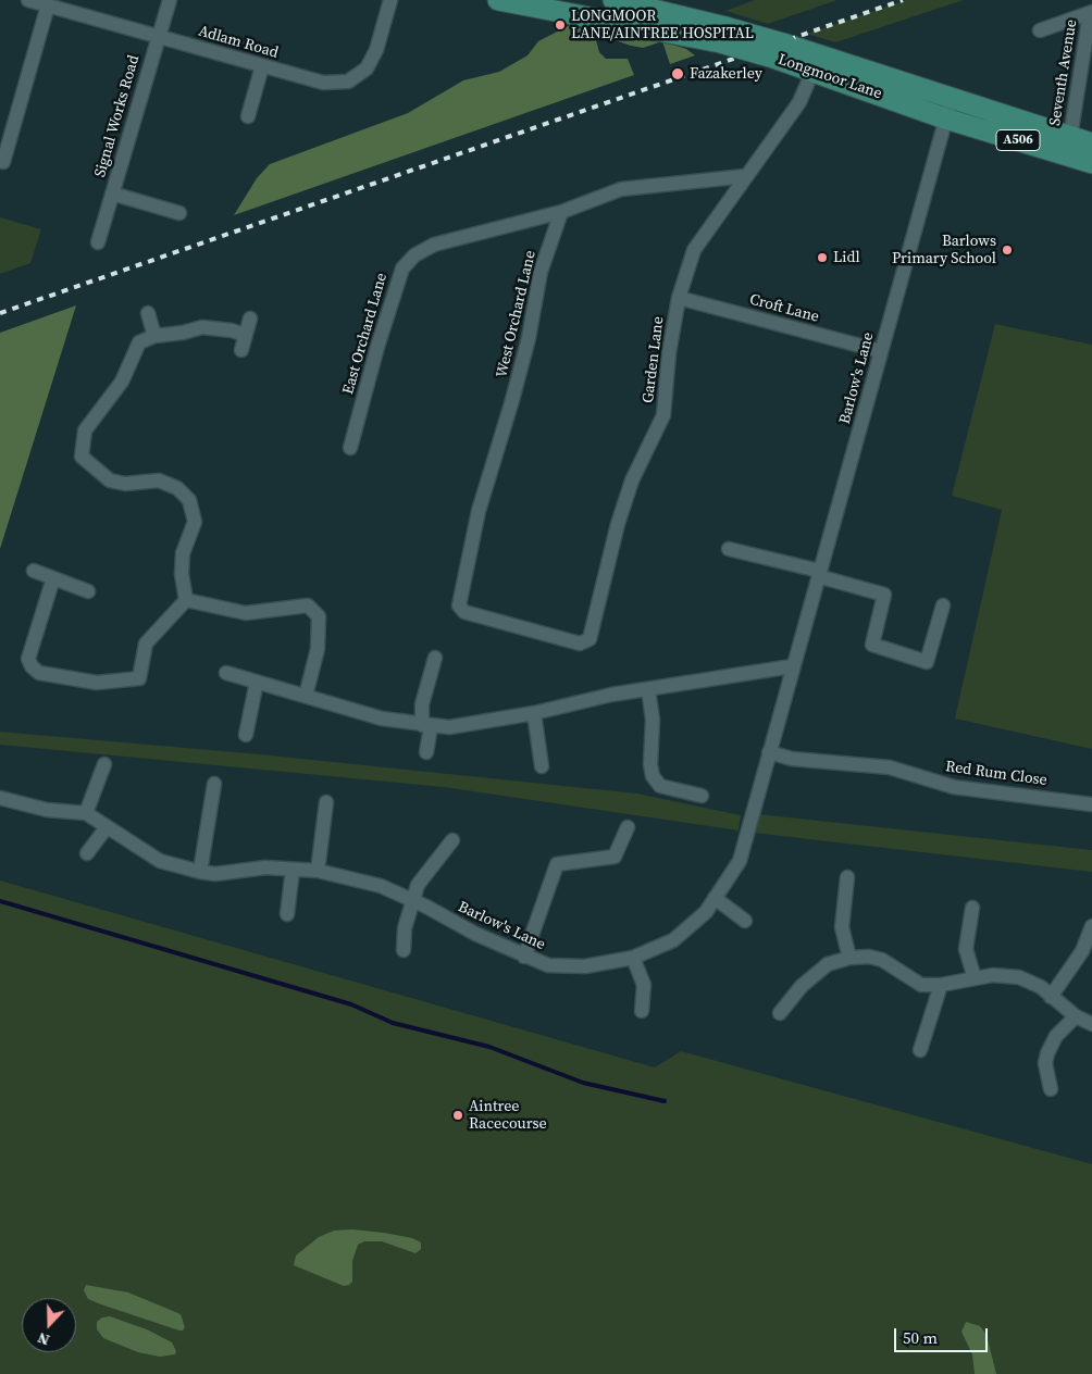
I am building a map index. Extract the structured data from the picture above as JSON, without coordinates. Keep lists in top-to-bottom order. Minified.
{"streets":{"main road":["Longmoor Lane","A506"],"street":["Adlam Road","Seventh Avenue","Signal Works Road","Croft Lane","West Orchard Lane","East Orchard Lane","Garden Lane","Barlow's Lane","Red Rum Close"]},"crossings":[["Adlam Road","Signal Works Road"],["Seventh Avenue","Longmoor Lane"],["Longmoor Lane","Garden Lane"],["Longmoor Lane","Barlow's Lane"],["Croft Lane","Garden Lane"],["Croft Lane","Barlow's Lane"],["West Orchard Lane","East Orchard Lane"],["West Orchard Lane","Garden Lane"],["Barlow's Lane","Red Rum Close"]],"places":["LONGMOOR LANE/AINTREE HOSPITAL","Fazakerley","Barlows Primary School","Lidl","Aintree Racecourse"],"scale_bar":"50 m","north":"bottom"}
